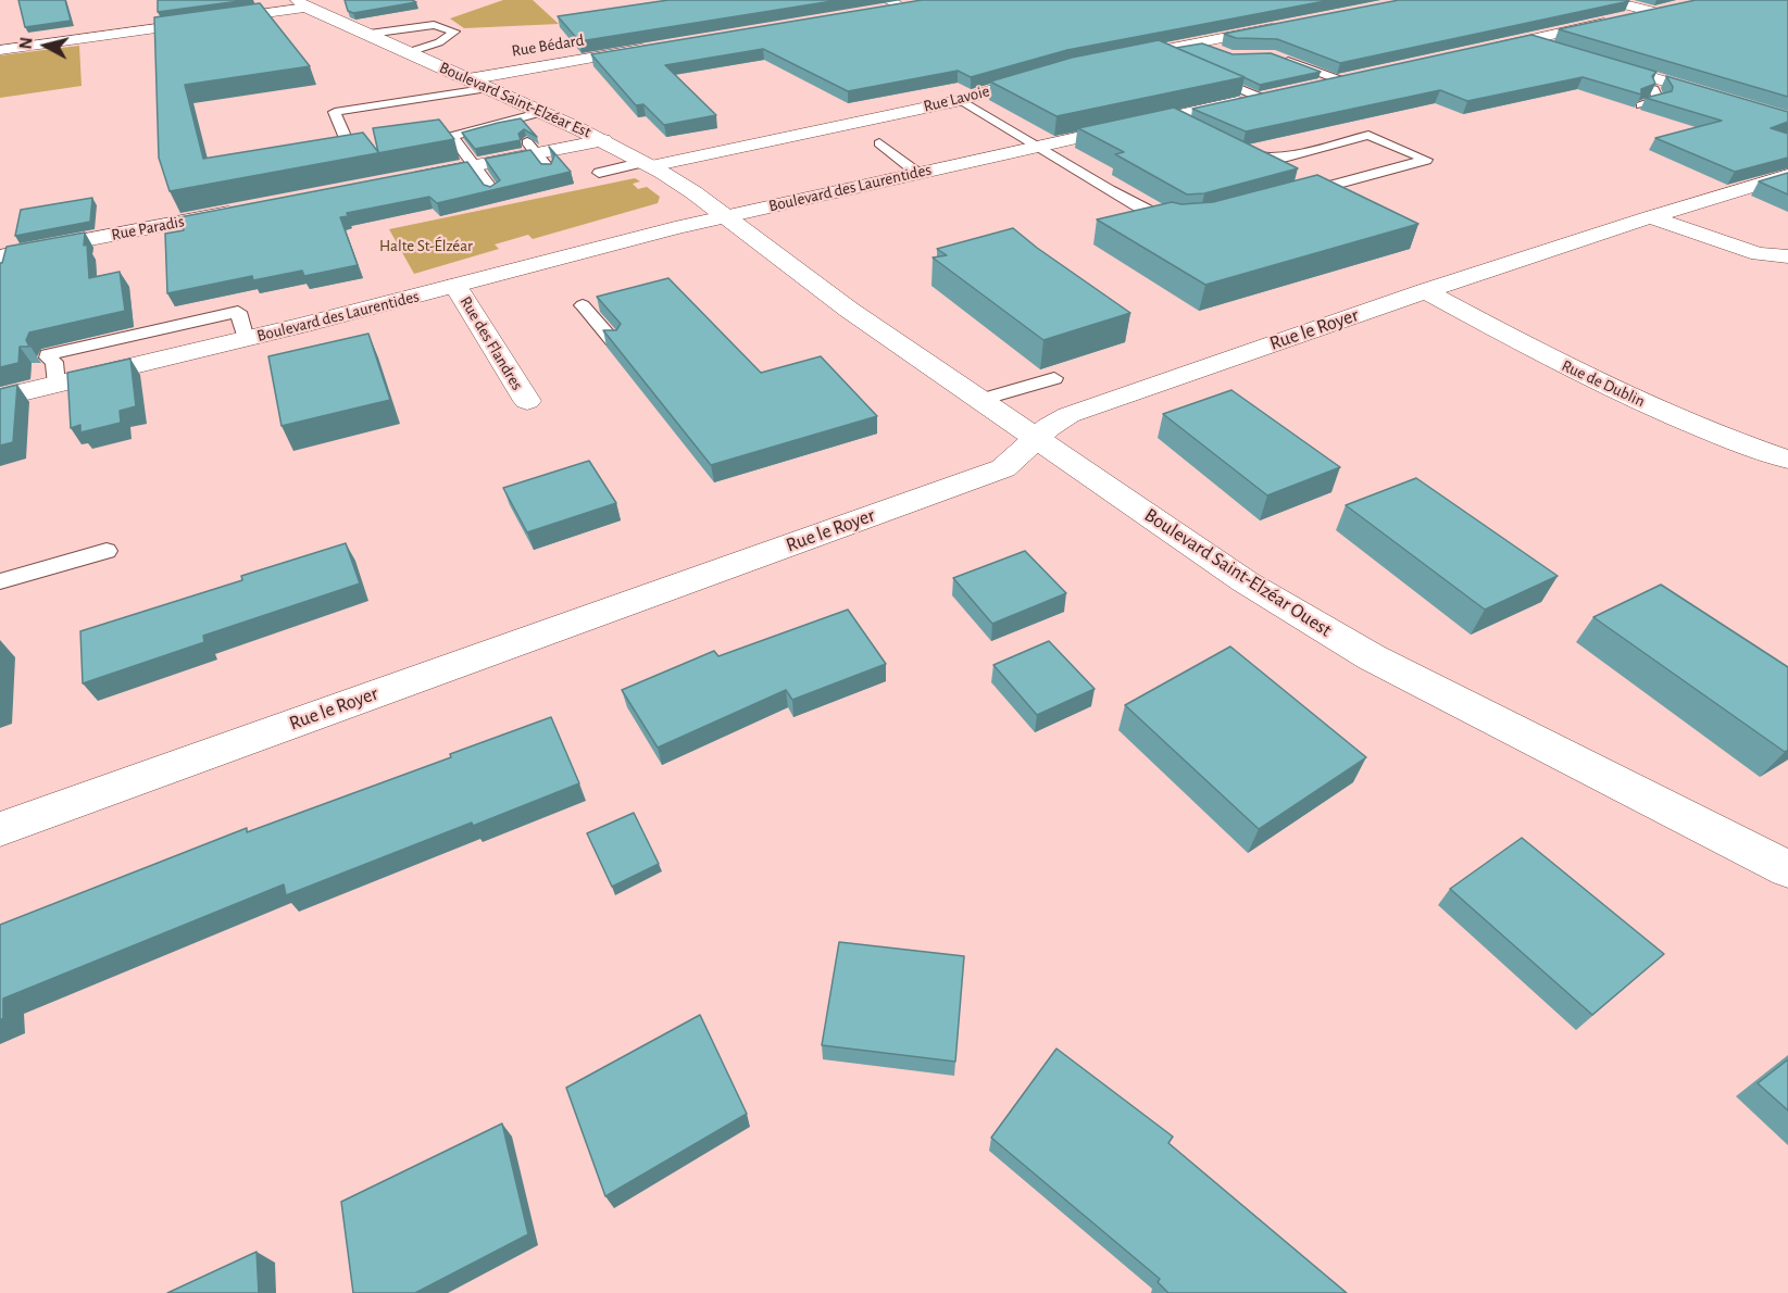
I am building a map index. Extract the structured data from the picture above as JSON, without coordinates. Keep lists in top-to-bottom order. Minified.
{"streets":{"street":["Rue Bédard","Rue Lavoie","Boulevard Saint-Elzéar Est","Boulevard des Laurentides","Rue Paradis","Rue le Royer","Rue des Flandres","Rue de Dublin","Boulevard Saint-Elzéar Ouest"]},"crossings":[["Rue Bédard","Boulevard Saint-Elzéar Est"],["Rue Lavoie","Boulevard Saint-Elzéar Est"],["Boulevard Saint-Elzéar Est","Boulevard des Laurentides"],["Boulevard Saint-Elzéar Est","Boulevard Saint-Elzéar Ouest"],["Boulevard des Laurentides","Rue des Flandres"],["Boulevard des Laurentides","Boulevard Saint-Elzéar Ouest"],["Rue le Royer","Rue de Dublin"],["Rue le Royer","Boulevard Saint-Elzéar Ouest"]],"parks":["Halte St-Élzéar"],"north":"left"}
